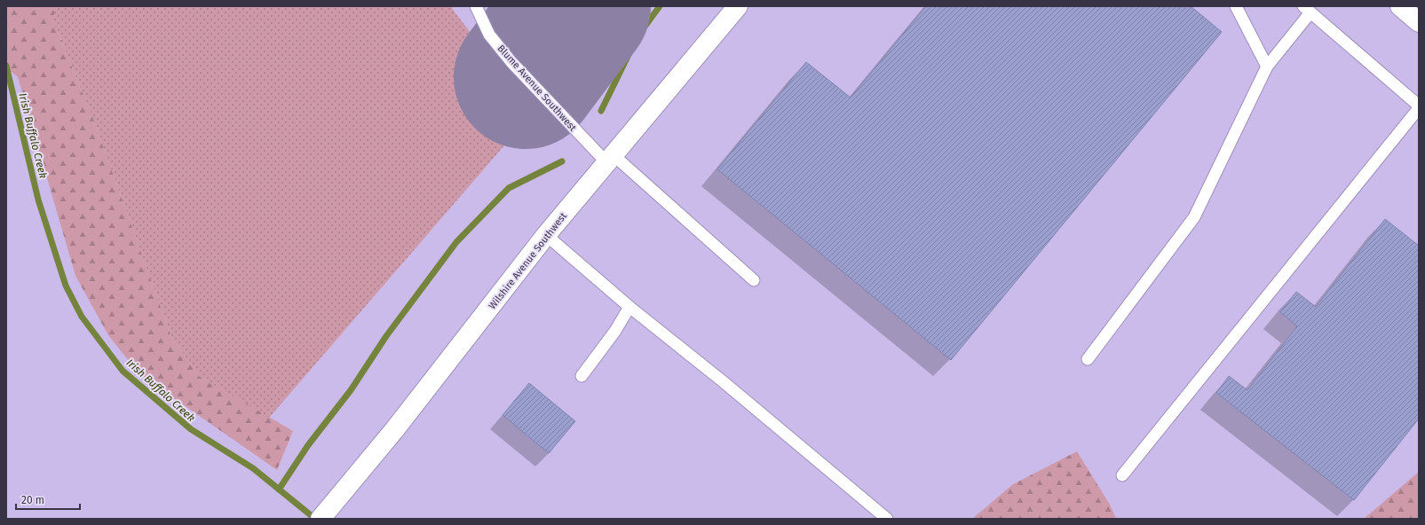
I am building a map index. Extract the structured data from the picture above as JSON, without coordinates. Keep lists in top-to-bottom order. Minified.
{"streets":{"street":["Wilshire Avenue Southwest"],"lane":["Blume Avenue Southwest"]},"crossings":[["Blume Avenue Southwest","Wilshire Avenue Southwest"]],"water":["Irish Buffalo Creek"],"scale_bar":"20 m"}
